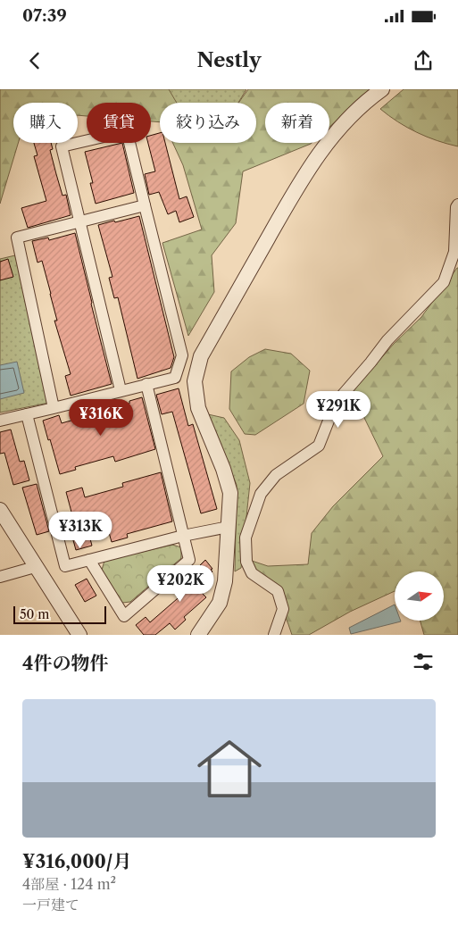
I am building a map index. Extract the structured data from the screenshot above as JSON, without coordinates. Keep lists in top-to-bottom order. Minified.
{"scale_bar":"50 m","north":"right","page":{"status":"07:39","header":"Nestly","chip":["購入","賃貸","絞り込み","新着"],"price":["¥291K","¥316K","¥313K","¥202K"],"scale":"50 m","heading":"4件の物件","list":[{"name":"¥316,000/月","note":"4部屋 · 124 m² · 一戸建て"}]}}
